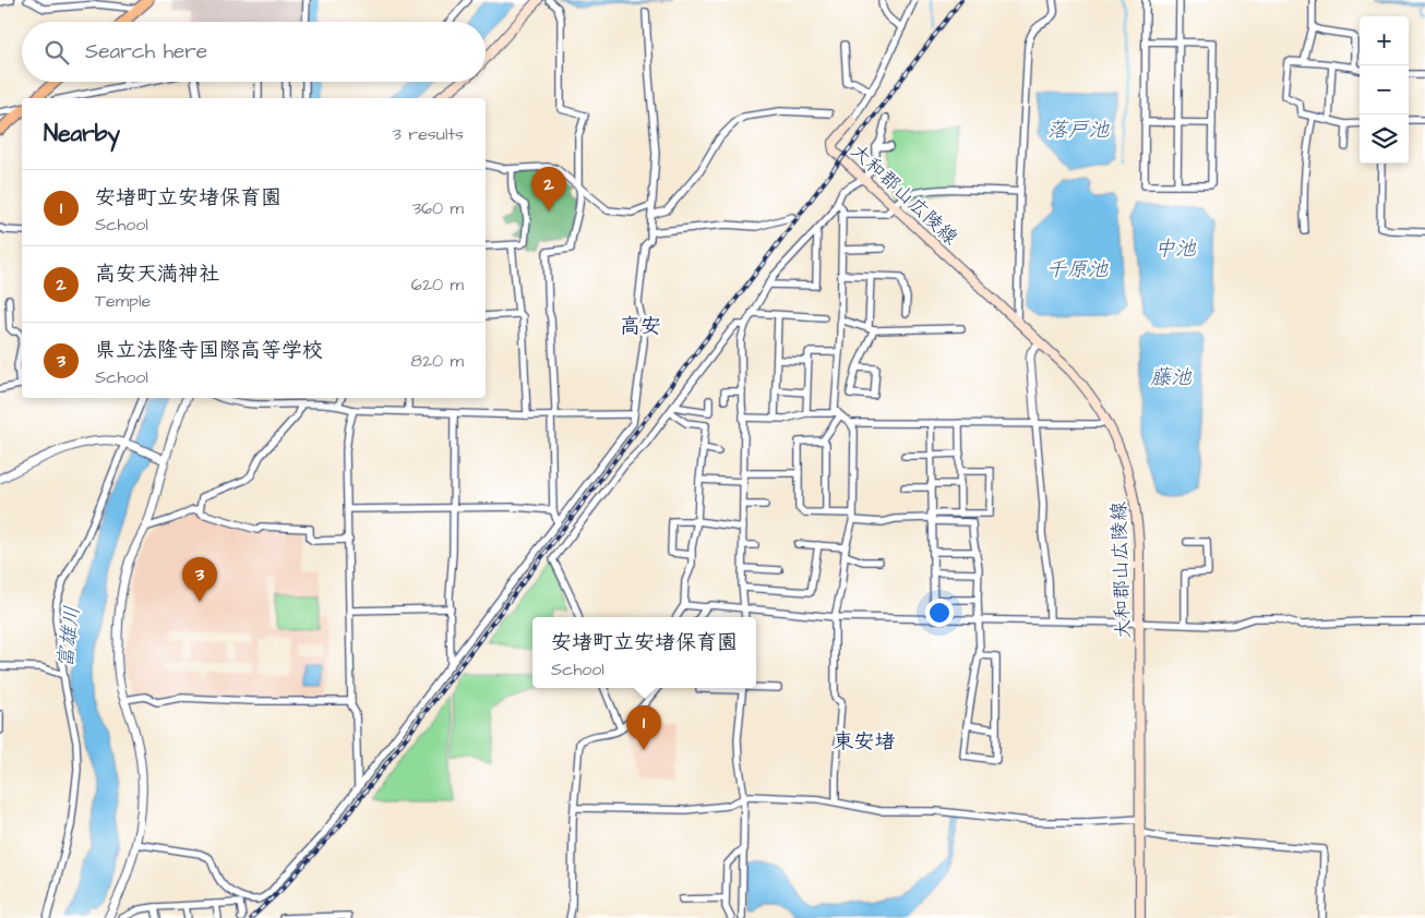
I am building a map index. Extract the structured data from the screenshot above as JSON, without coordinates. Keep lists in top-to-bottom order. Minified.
{"streets":{"main road":["大和郡山広陵線"]},"districts":["高安","東安堵"],"water":["落戸池","中池","千原池","藤池","富雄川"],"page":{"map_buttons":["+","−"],"search":"Search here","heading":["Nearby","3 results"],"pins":["2","3","1"],"list":[{"mark":"1","name":"安堵町立安堵保育園","note":"School","value":"360 m"},{"mark":"2","name":"高安天満神社","note":"Temple","value":"620 m"},{"mark":"3","name":"県立法隆寺国際高等学校","note":"School","value":"820 m"}],"popup":["安堵町立安堵保育園","School"]}}
